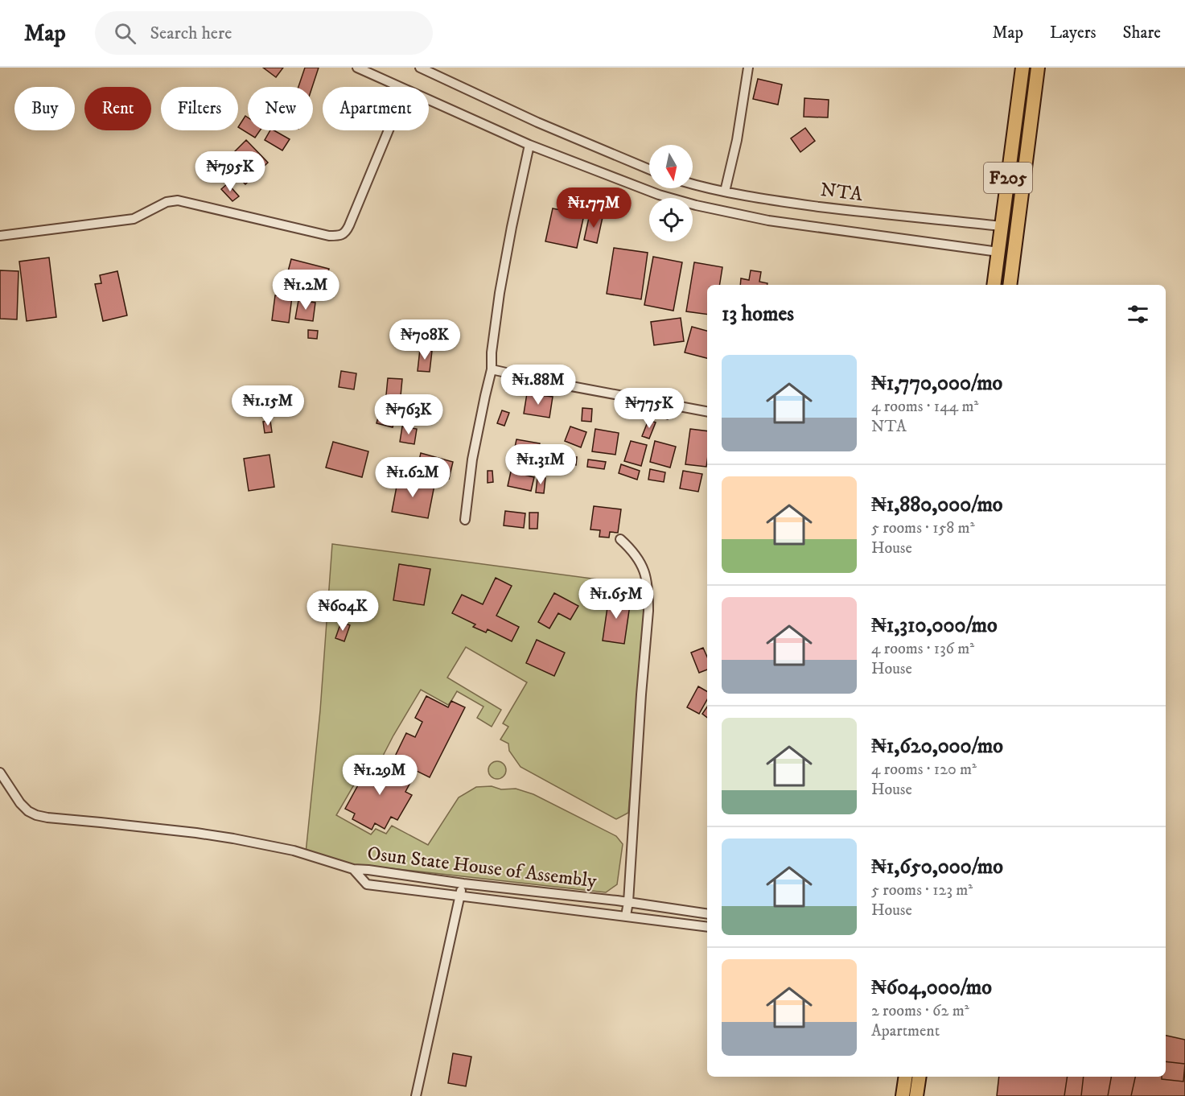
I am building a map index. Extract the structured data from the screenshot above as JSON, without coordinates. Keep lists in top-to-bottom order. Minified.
{"streets":{"main road":["F205"],"street":["NTA","Osun State House of Assembly"]},"crossings":[["F205","NTA"]],"north":"bottom","page":{"header":"Map","search":"Search here","nav":["Map","Layers","Share"],"chip":["Buy","Rent","Filters","New","Apartment"],"price":["₦795K","₦1.77M","₦1.2M","₦708K","₦1.88M","₦1.15M","₦775K","₦763K","₦1.31M","₦1.62M","₦1.65M","₦604K","₦1.29M"],"heading":"13 homes","list":[{"name":"₦1,770,000/mo","note":"4 rooms · 144 m² · NTA"},{"name":"₦1,880,000/mo","note":"5 rooms · 158 m² · House"},{"name":"₦1,310,000/mo","note":"4 rooms · 136 m² · House"},{"name":"₦1,620,000/mo","note":"4 rooms · 120 m² · House"},{"name":"₦1,650,000/mo","note":"5 rooms · 123 m² · House"},{"name":"₦604,000/mo","note":"2 rooms · 62 m² · Apartment"}]}}
